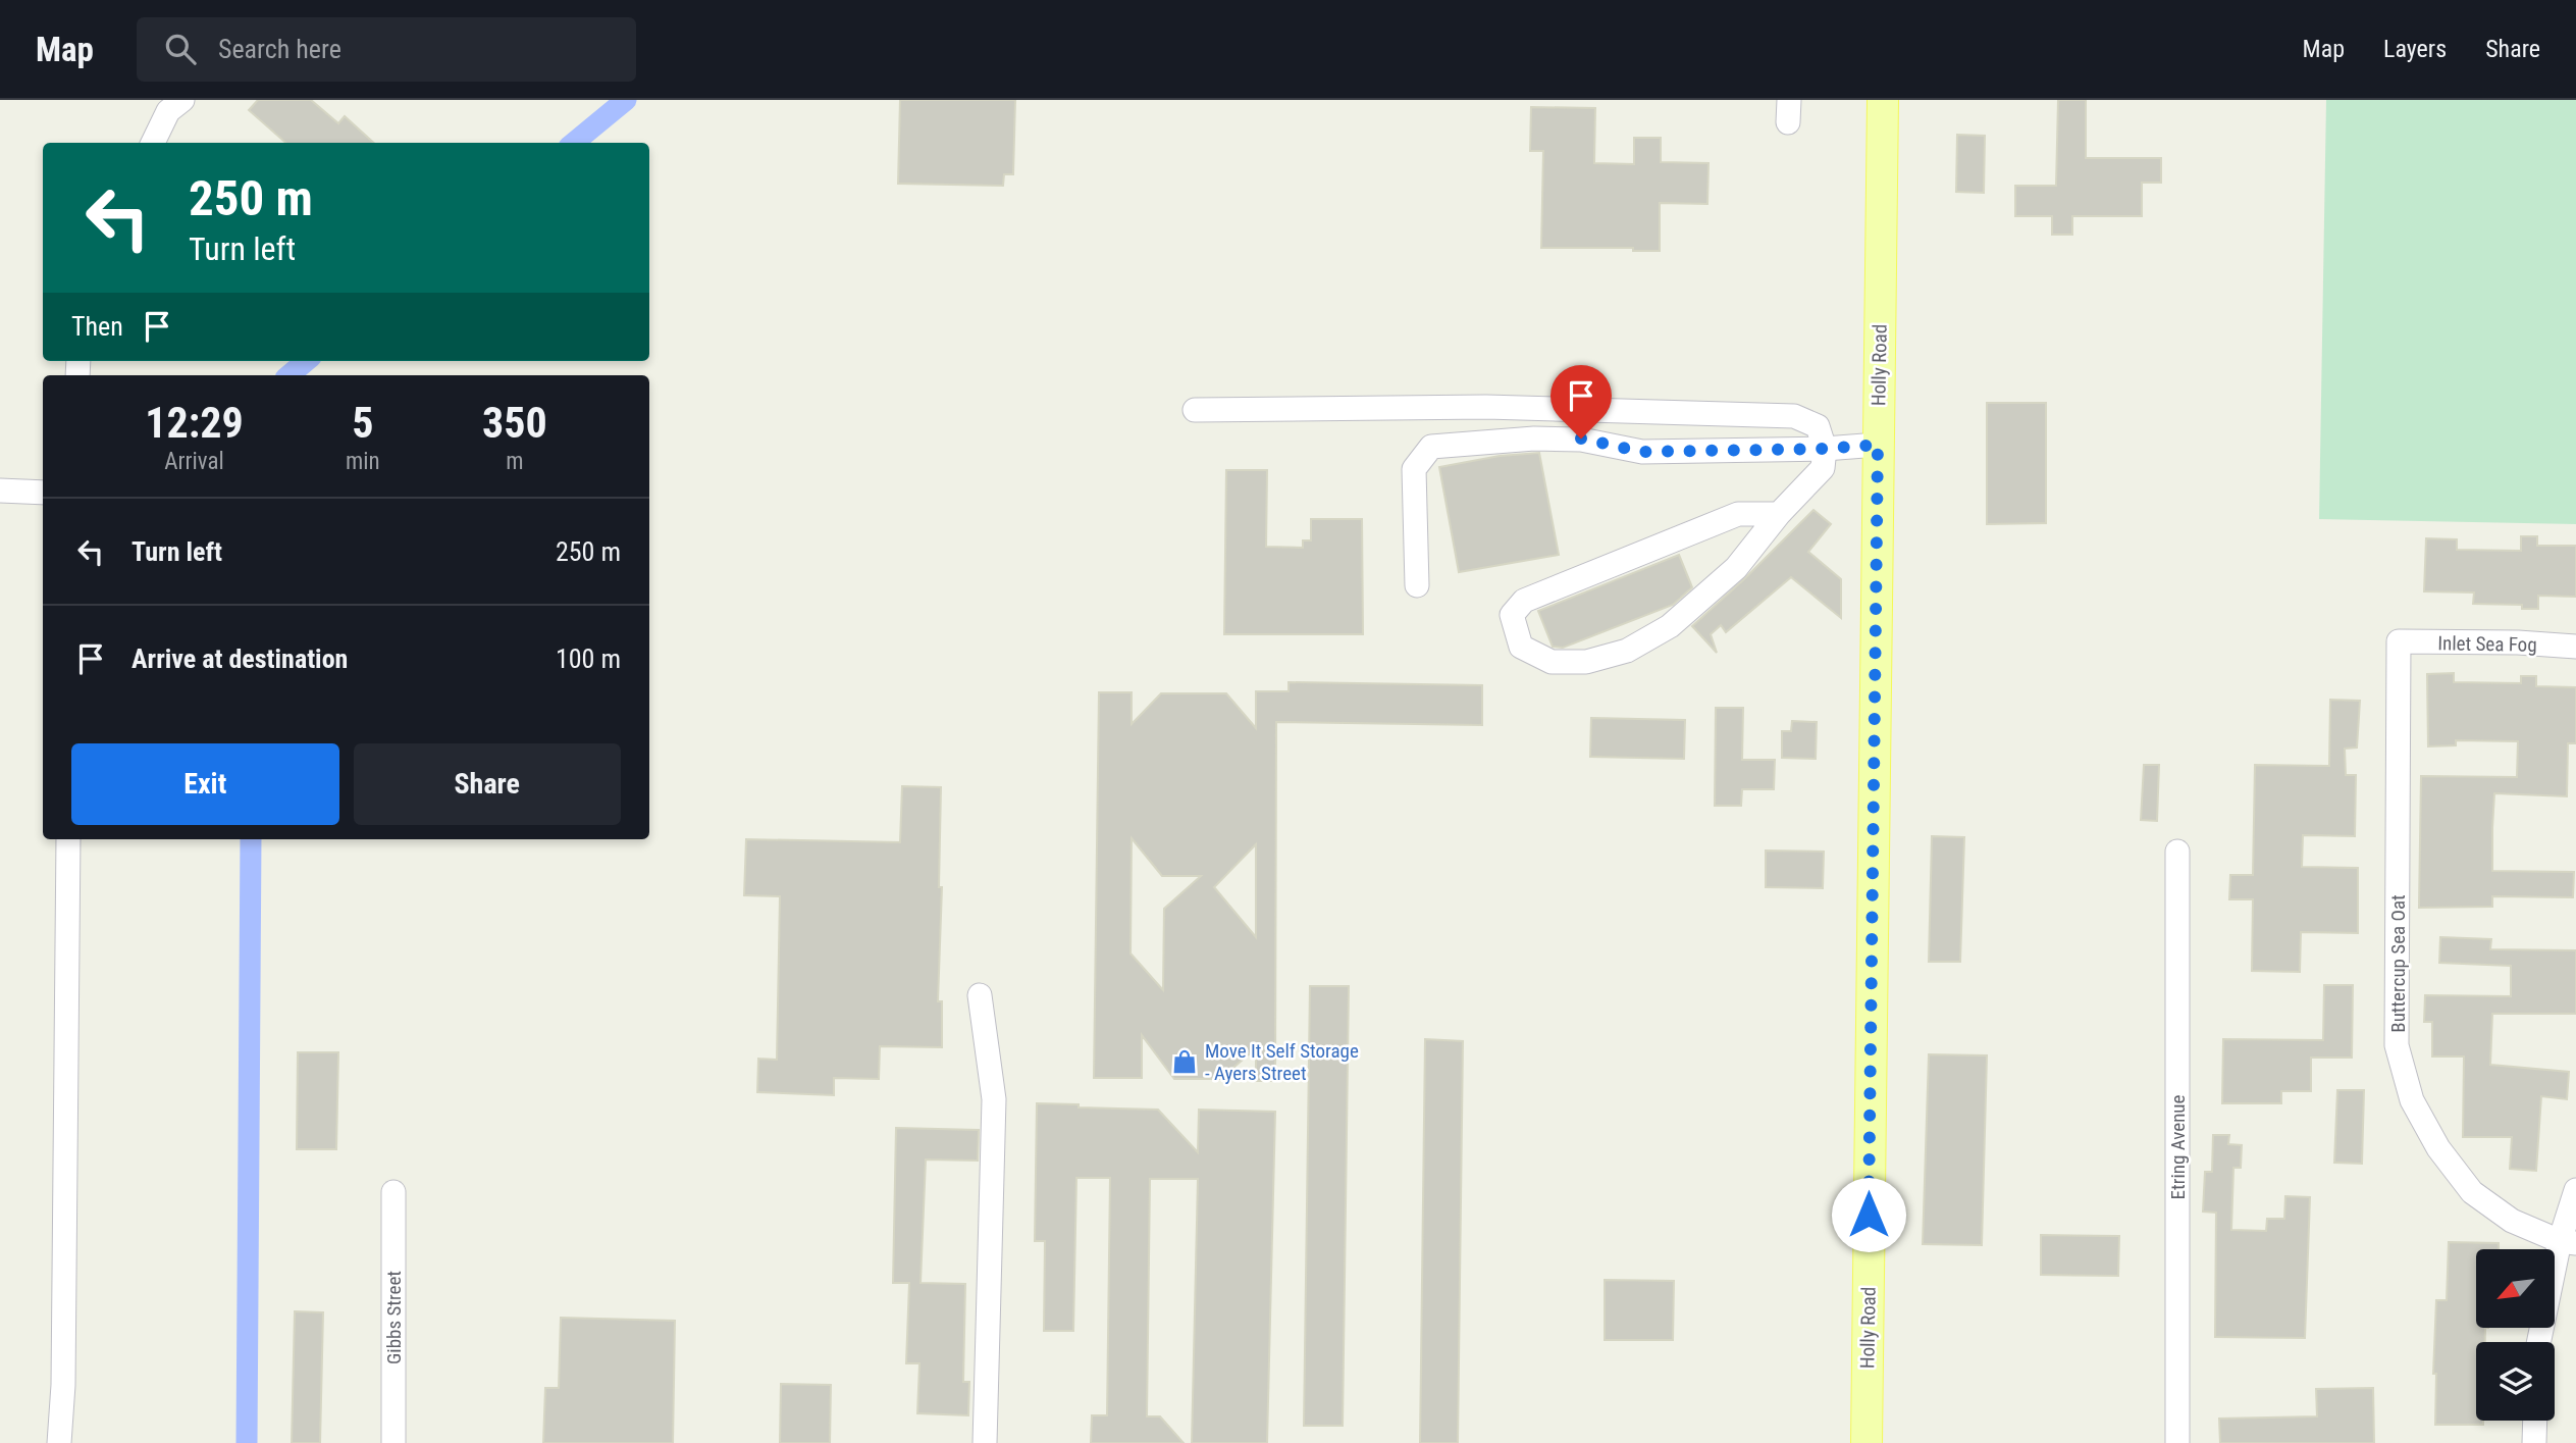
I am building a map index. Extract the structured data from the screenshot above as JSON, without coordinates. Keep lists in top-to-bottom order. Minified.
{"streets":{"main road":["Holly Road"],"street":["Inlet Sea Fog","Buttercup Sea Oat","Etring Avenue","Gibbs Street"]},"crossings":[["Inlet Sea Fog","Buttercup Sea Oat"]],"places":{"shop":["Move It Self Storage - Ayers Street"]},"north":"bottom left","page":{"header":"Map","search":"Search here","nav":["Map","Layers","Share"],"turn":["250 m","Turn left"],"then":"Then","eta":["12:29","Arrival","5","min","350","m"],"list":[{"name":"Turn left","value":"250 m"},{"name":"Arrive at destination","value":"100 m"}],"buttons":["Exit","Share"]}}
